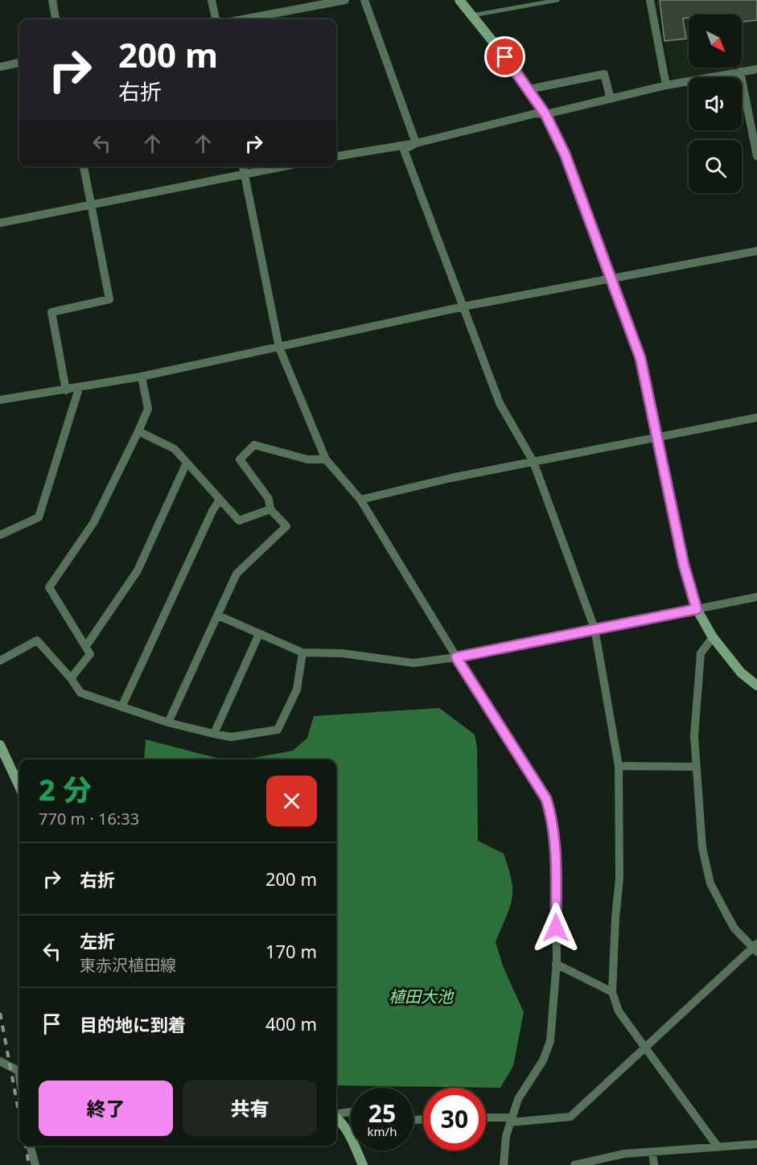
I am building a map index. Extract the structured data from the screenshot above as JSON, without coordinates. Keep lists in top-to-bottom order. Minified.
{"water":["植田大池"],"north":"bottom right","page":{"turn":["200 m","右折"],"heading":["2 分","770 m · 16:33"],"list":[{"name":"右折","value":"200 m"},{"name":"左折","note":"東赤沢植田線","value":"170 m"},{"name":"目的地に到着","value":"400 m"}],"buttons":["終了","共有"],"speed":"25 km/h","limit":"30"}}
